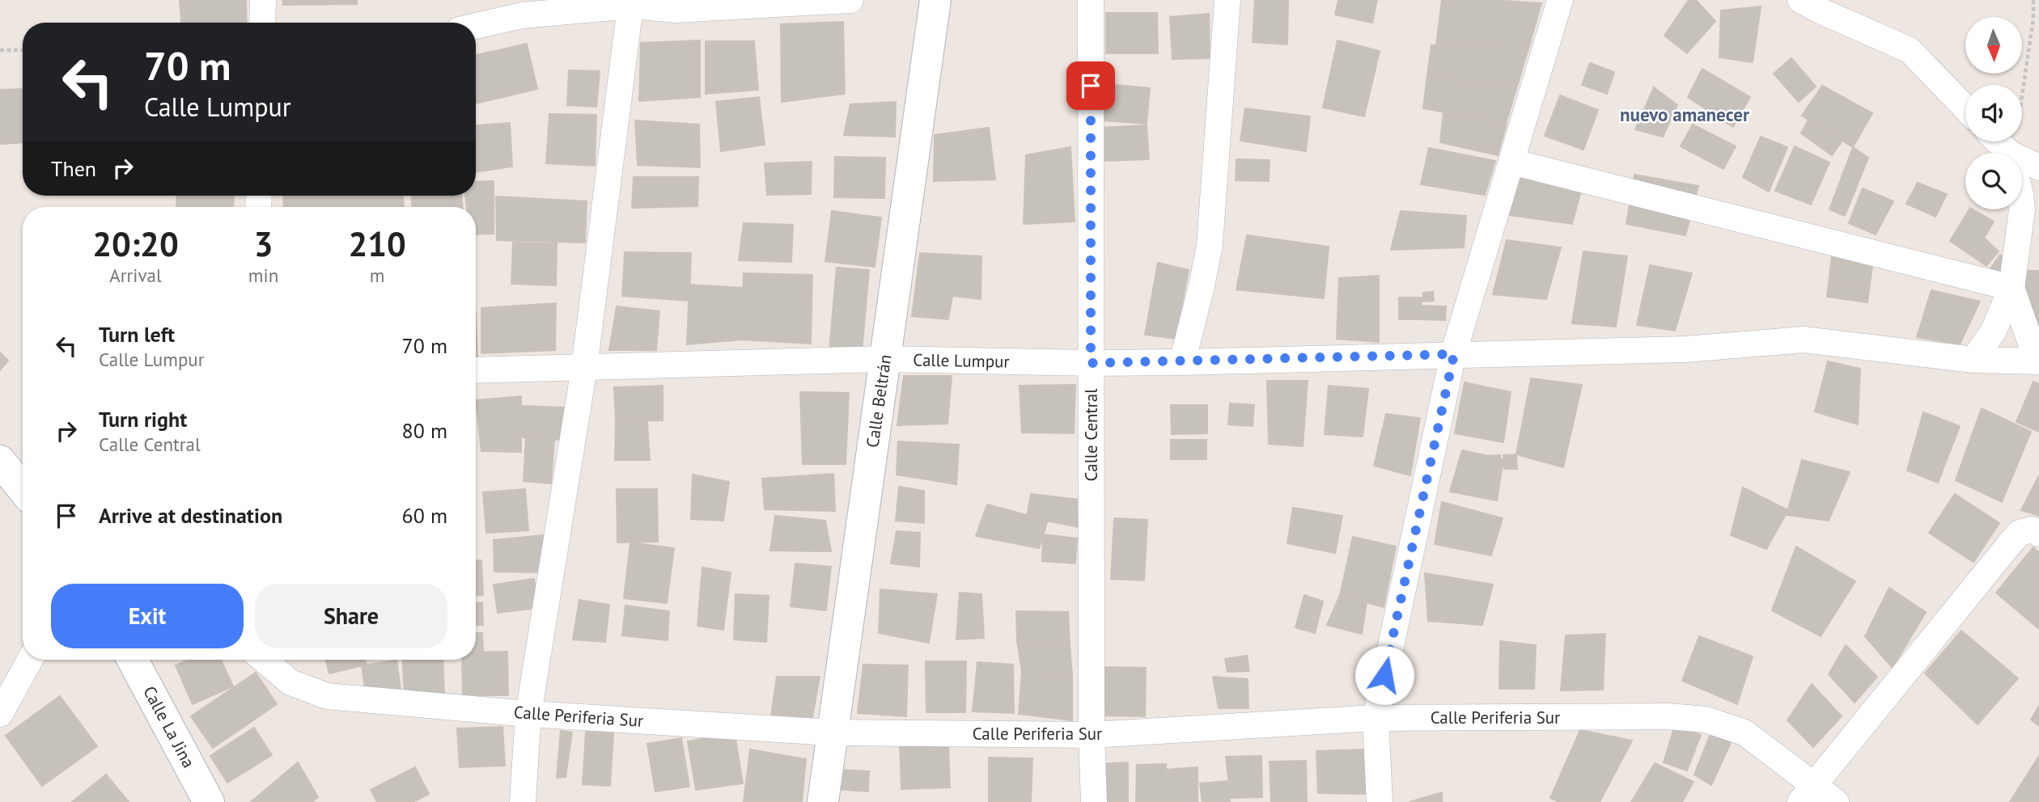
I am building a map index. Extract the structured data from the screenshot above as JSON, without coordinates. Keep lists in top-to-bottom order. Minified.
{"streets":{"main road":["Calle Beltrán","Calle La Jina"],"street":["Calle Lumpur","Calle Central","Calle Periferia Sur"]},"crossings":[["Calle Lumpur","Calle Beltrán"],["Calle Lumpur","Calle Central"],["Calle Beltrán","Calle Periferia Sur"],["Calle Central","Calle Periferia Sur"]],"districts":["nuevo amanecer"],"north":"bottom","page":{"turn":["70 m","Calle Lumpur"],"then":"Then","eta":["20:20","Arrival","3","min","210","m"],"list":[{"name":"Turn left","note":"Calle Lumpur","value":"70 m"},{"name":"Turn right","note":"Calle Central","value":"80 m"},{"name":"Arrive at destination","value":"60 m"}],"buttons":["Exit","Share"]}}
